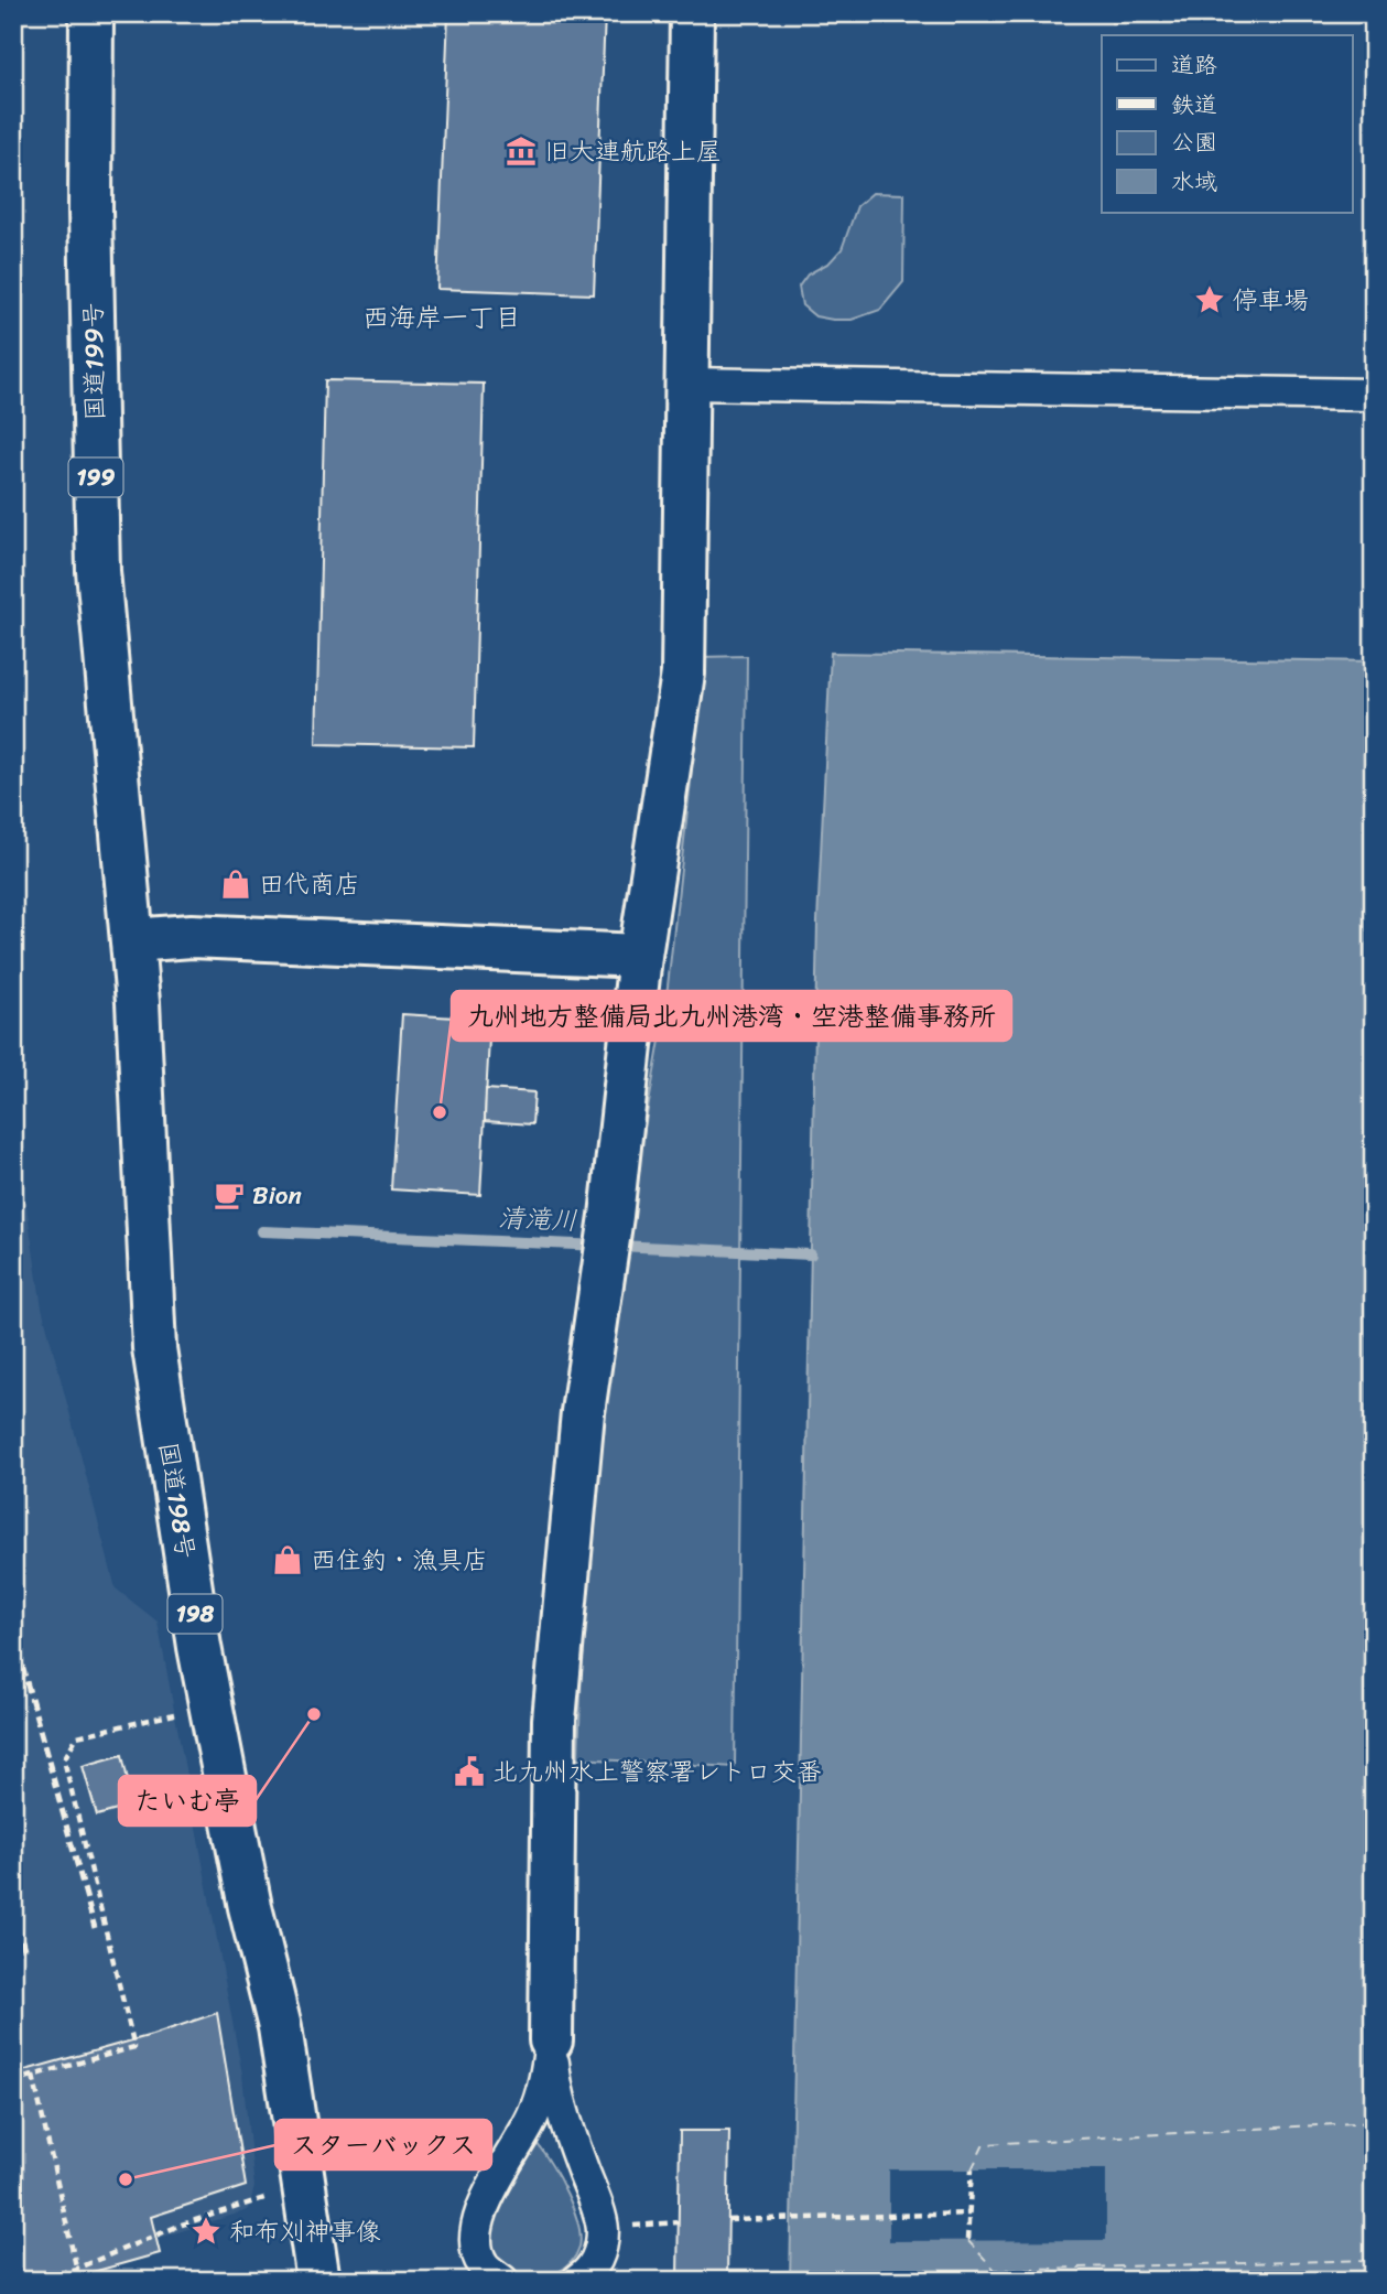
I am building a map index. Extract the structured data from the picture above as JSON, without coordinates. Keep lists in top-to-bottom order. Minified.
{"streets":{"main road":["国道199号","199","国道198号","198"]},"crossings":[["国道199号","国道198号"]],"districts":["西海岸一丁目"],"water":["清滝川"],"places":{"museum":["旧大連航路上屋"],"place":["停車場","和布刈神事像"],"shop":["田代商店","西住釣・漁具店"],"other":["九州地方整備局北九州港湾・空港整備事務所","たいむ亭","スターバックス"],"cafe":["Bion"],"public building":["北九州水上警察署レトロ交番"]},"legend":["道路","鉄道","公園","水域"]}
